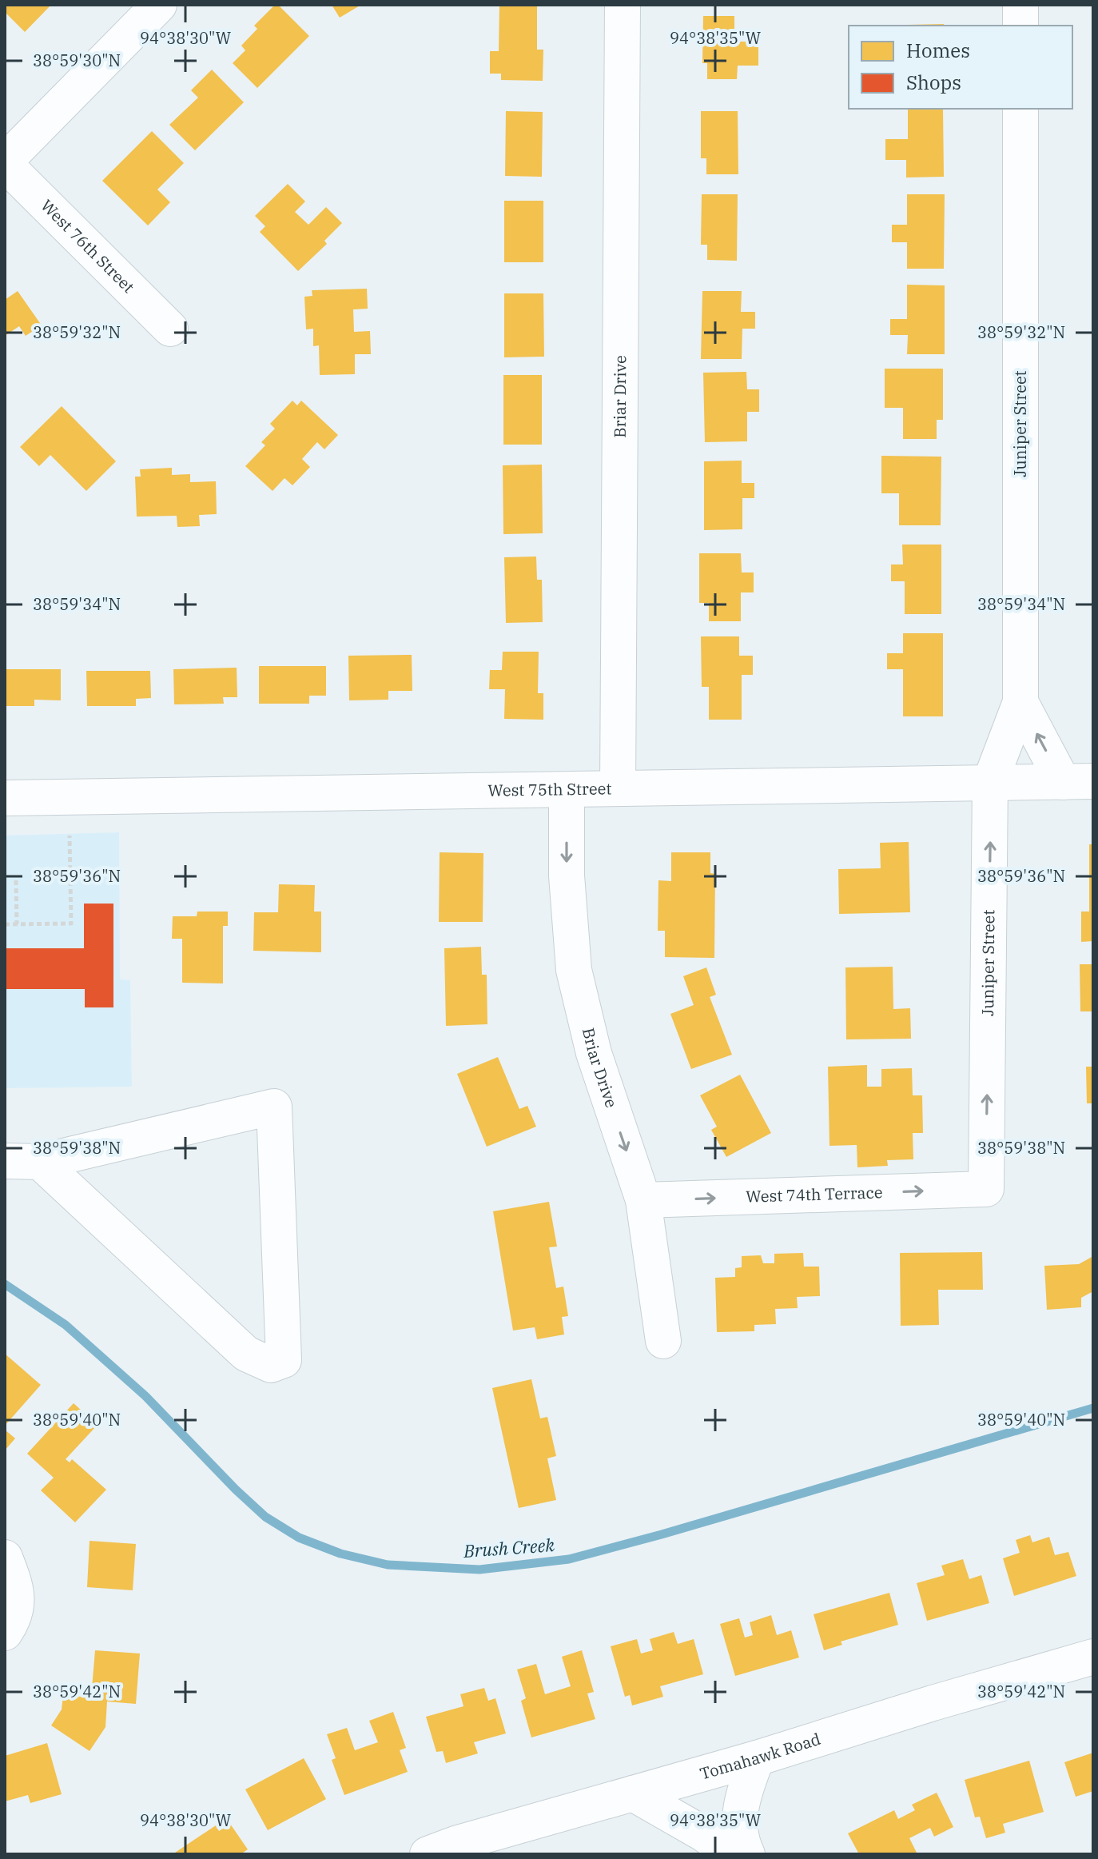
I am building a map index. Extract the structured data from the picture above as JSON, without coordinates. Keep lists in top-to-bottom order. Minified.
{"streets":{"street":["West 76th Street","Briar Drive","Juniper Street","West 75th Street","West 74th Terrace","Tomahawk Road"]},"crossings":[["Briar Drive","West 75th Street"],["Briar Drive","West 74th Terrace"],["Juniper Street","West 75th Street"],["Juniper Street","West 74th Terrace"]],"one_way":["Juniper Street","West 74th Terrace"],"water":["Brush Creek"],"legend":["Homes","Shops"],"coordinates":["94°38'30\"W","94°38'35\"W","38°59'30\"N","38°59'32\"N","38°59'34\"N","38°59'36\"N","38°59'38\"N","38°59'40\"N","38°59'42\"N"]}
